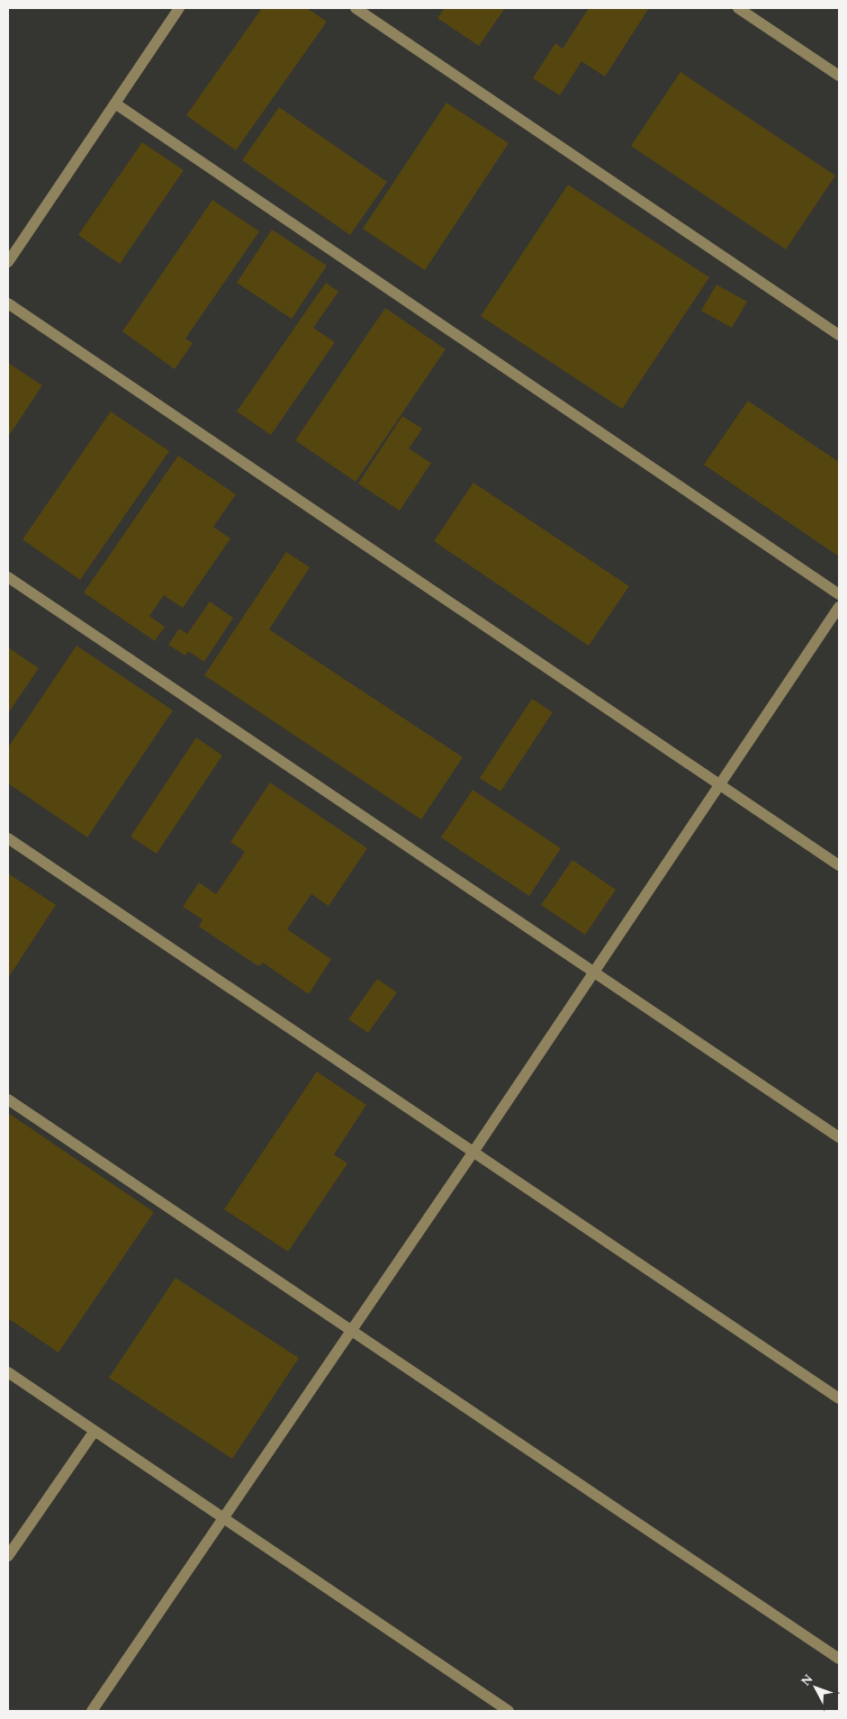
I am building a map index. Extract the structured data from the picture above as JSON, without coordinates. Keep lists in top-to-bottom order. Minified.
{"north":"top left"}
